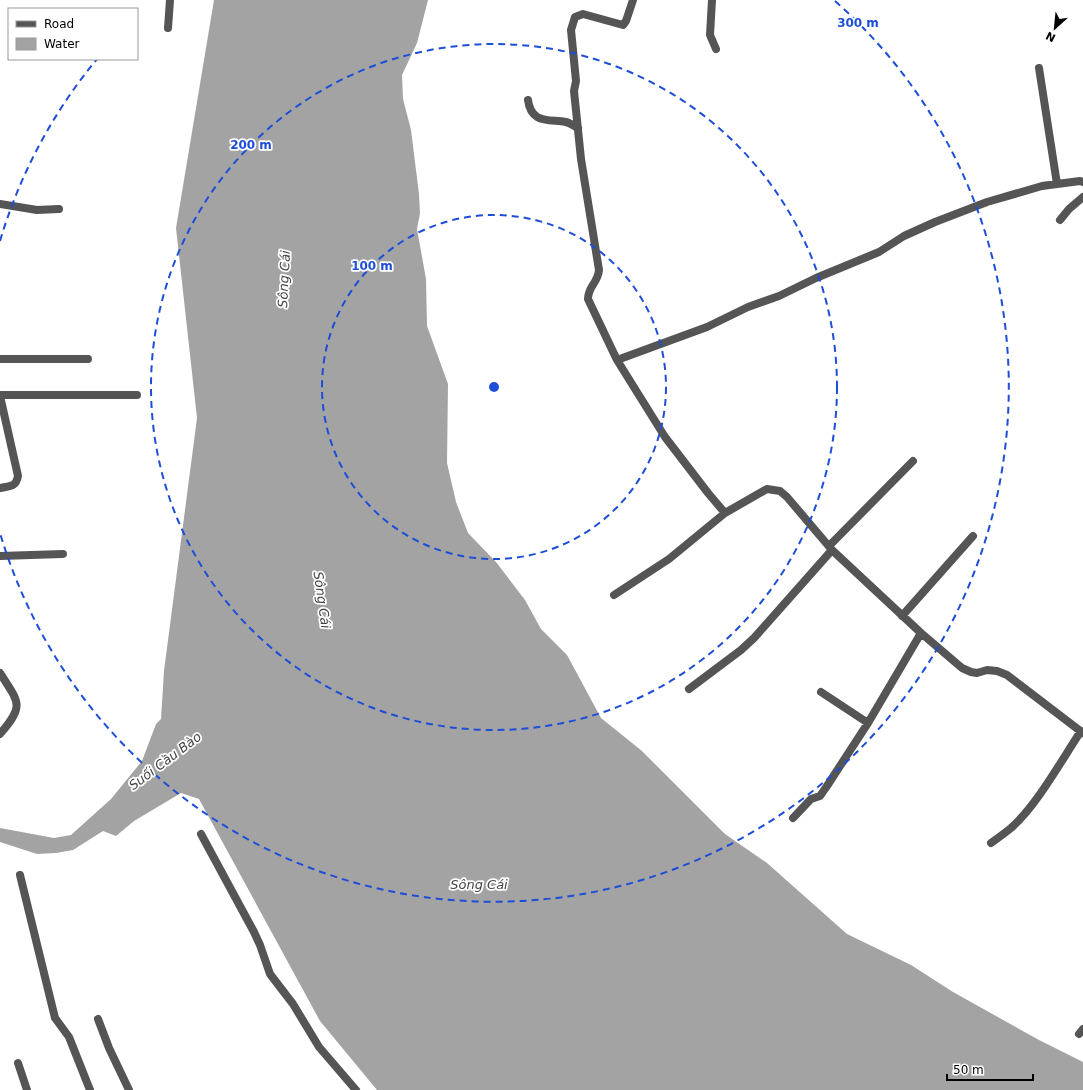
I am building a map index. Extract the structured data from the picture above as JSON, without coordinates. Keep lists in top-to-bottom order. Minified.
{"water":["Sông Cái","Suối Cầu Bào"],"legend":["Road","Water"],"scale_bar":"50 m","north":"bottom left","rings":["300 m","200 m","100 m"]}
